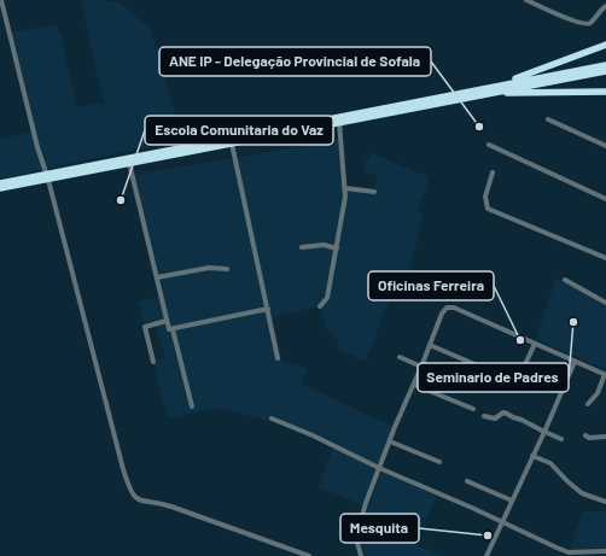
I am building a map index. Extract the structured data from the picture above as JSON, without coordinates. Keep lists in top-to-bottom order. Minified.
{"places":["ANE IP - Delegação Provincial de Sofala","Escola Comunitaria do Vaz","Seminario de Padres","Oficinas Ferreira","Mesquita"]}
